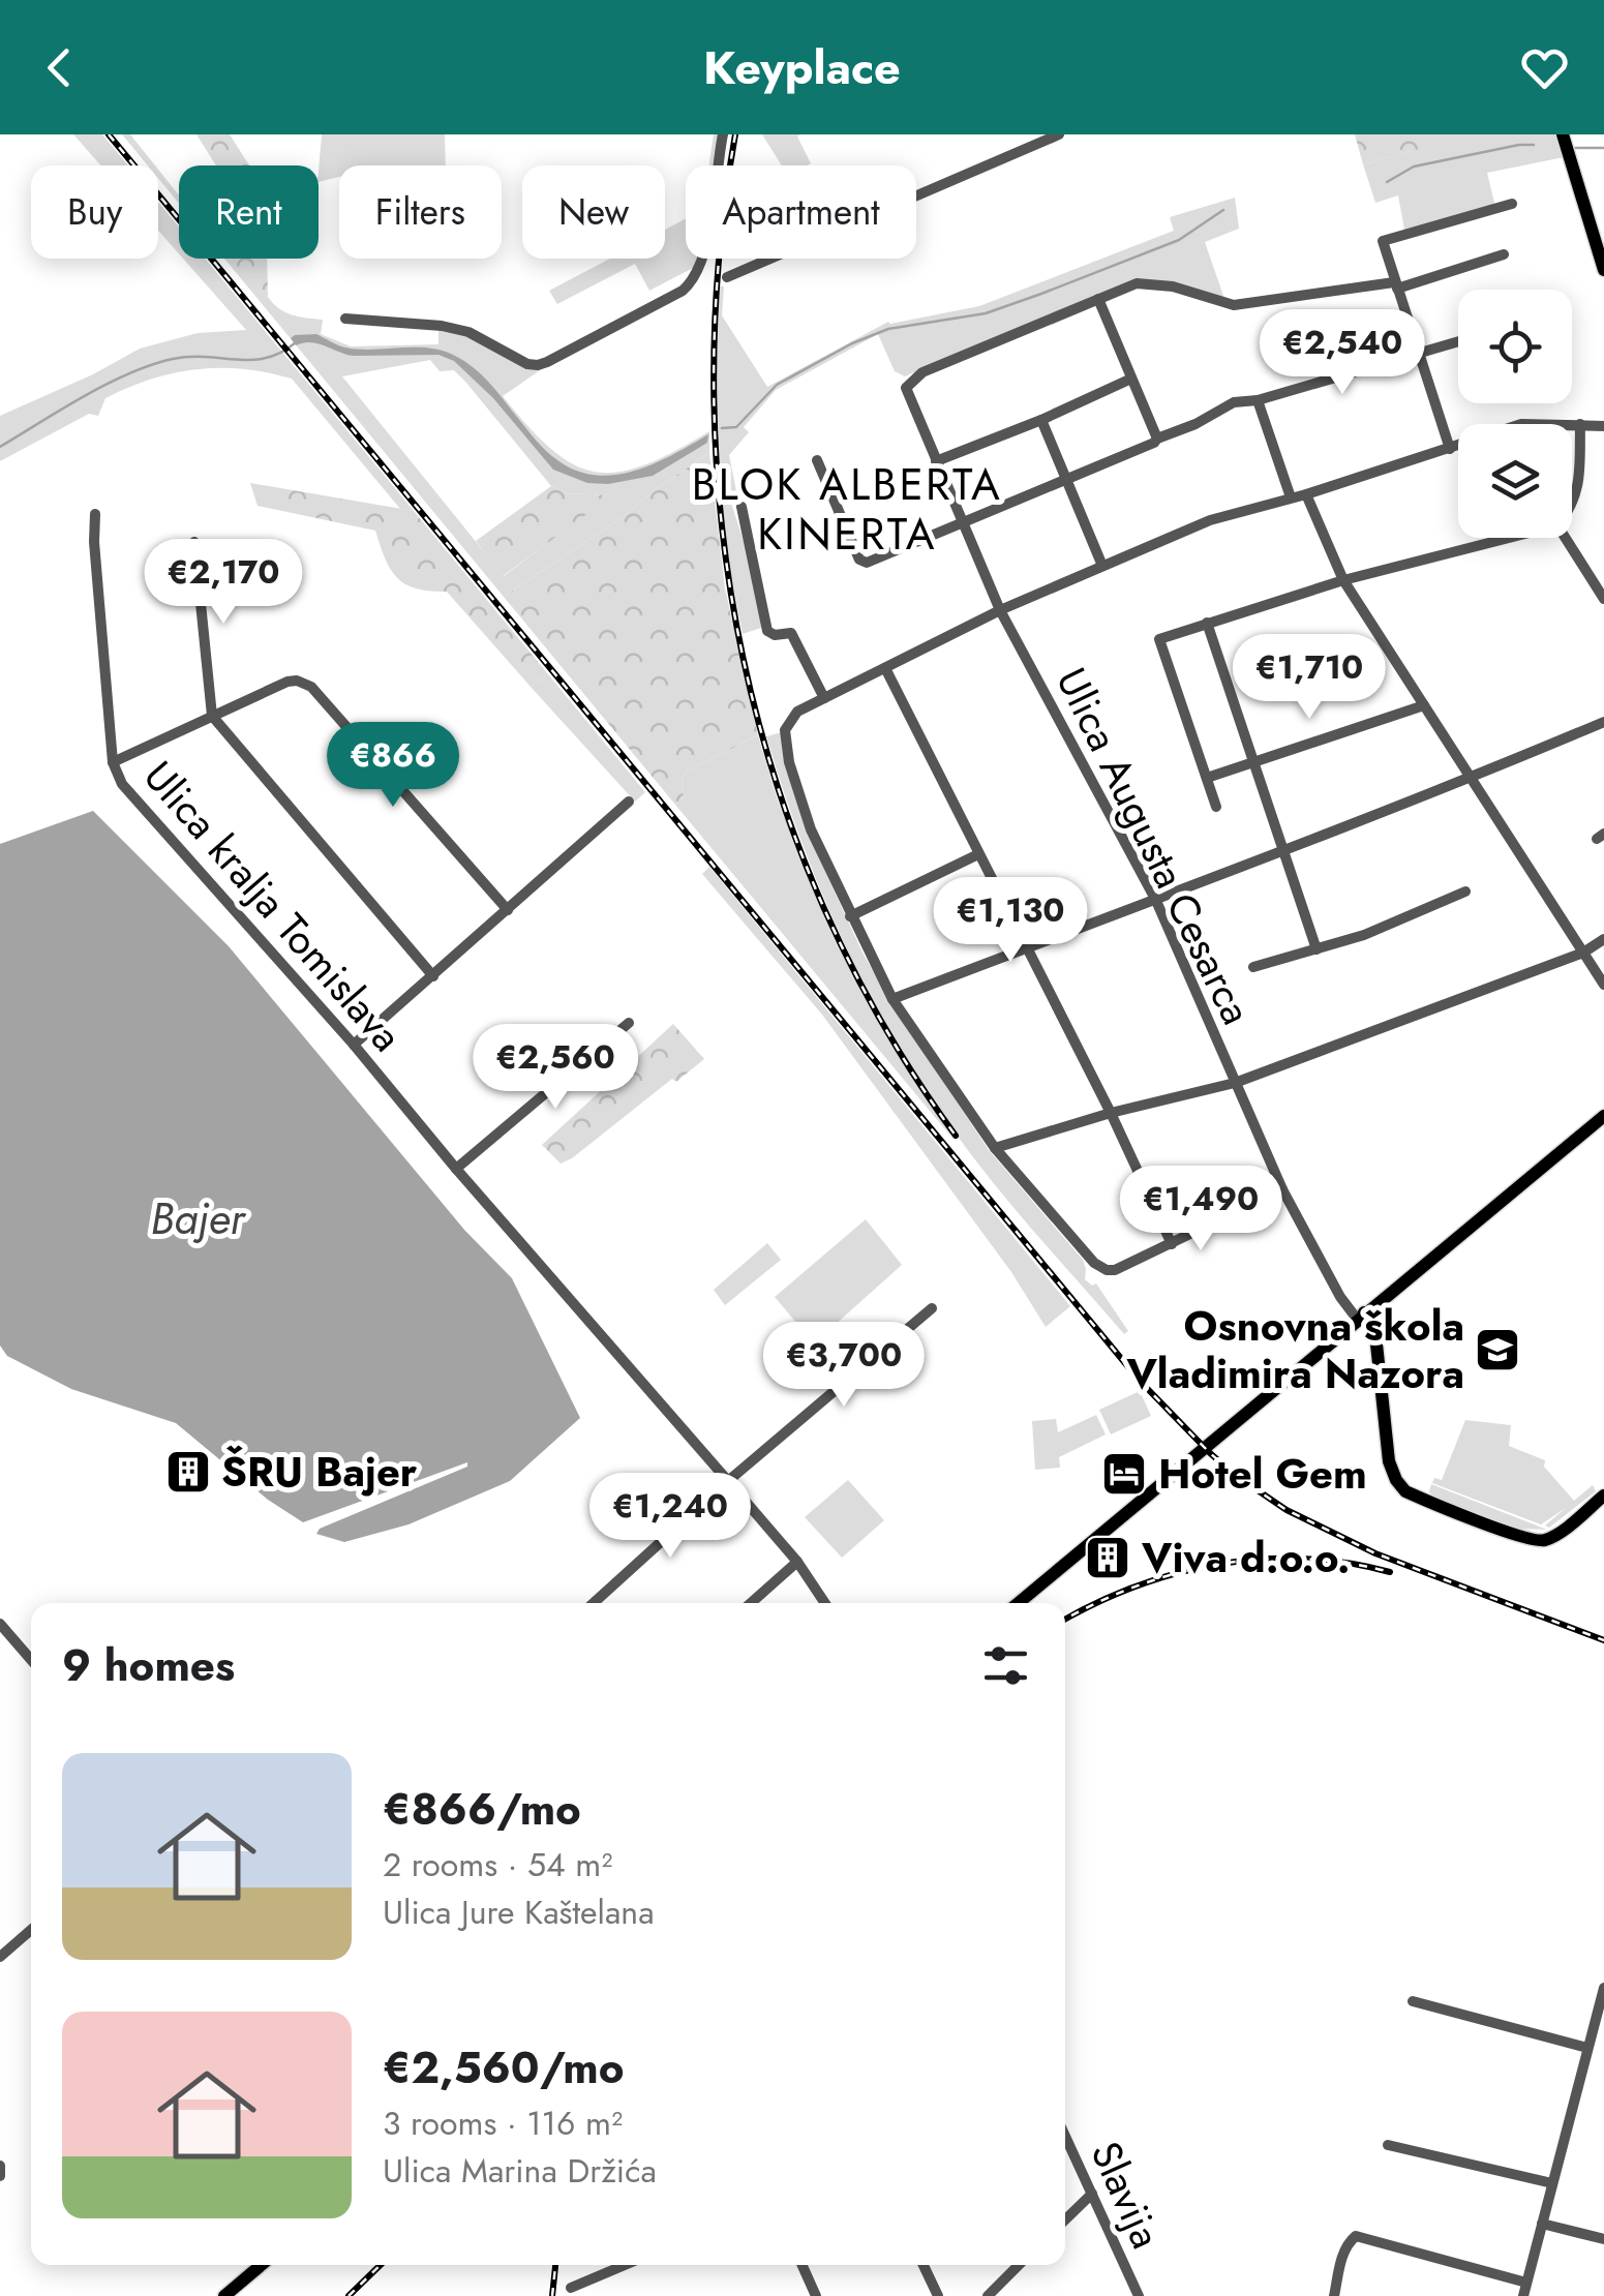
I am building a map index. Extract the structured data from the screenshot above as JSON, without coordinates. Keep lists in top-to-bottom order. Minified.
{"streets":{"street":["Ulica Augusta Cesarca","Ulica kralja Tomislava","Slavija"]},"districts":["BLOK ALBERTA KINERTA"],"water":["Bajer"],"places":{"school or university":["Osnovna škola Vladimira Nazora"],"building":["ŠRU Bajer","Viva d.o.o."],"hotel":["Hotel Gem"]},"page":{"header":"Keyplace","chip":["Buy","Rent","Filters","New","Apartment"],"price":["€2,540","€2,170","€1,710","€866","€1,130","€2,560","€1,490","€3,700","€1,240"],"heading":"9 homes","list":[{"name":"€866/mo","note":"2 rooms · 54 m² · Ulica Jure Kaštelana"},{"name":"€2,560/mo","note":"3 rooms · 116 m² · Ulica Marina Držića"}]}}
